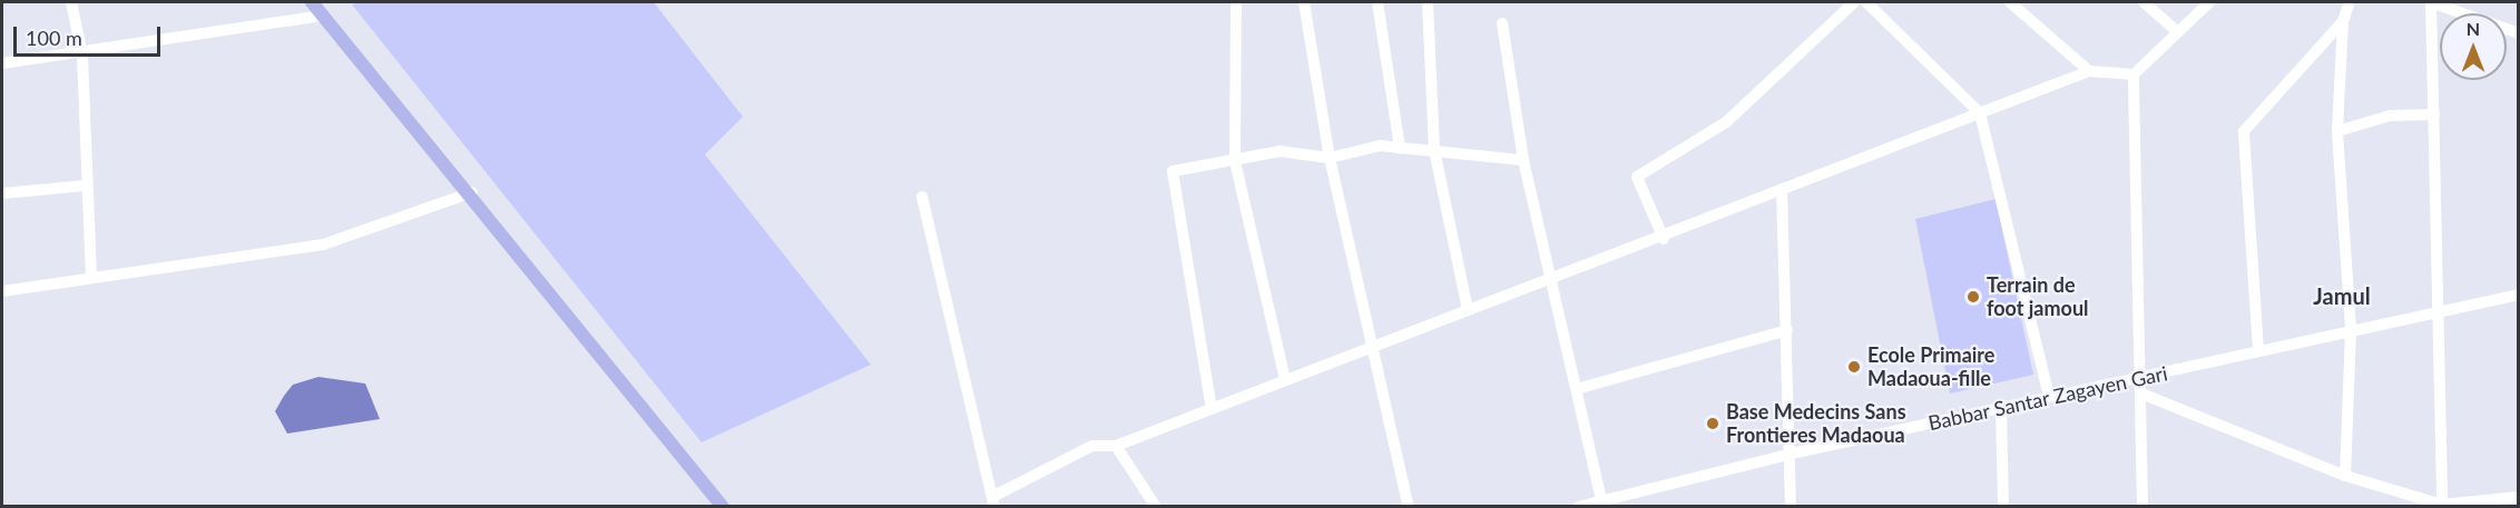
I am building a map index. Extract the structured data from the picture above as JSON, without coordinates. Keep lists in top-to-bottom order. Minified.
{"streets":{"street":["Babbar Santar Zagayen Gari"]},"districts":["Jamul"],"places":["Terrain de foot jamoul","Ecole Primaire Madaoua-fille","Base Medecins Sans Frontieres Madaoua"],"scale_bar":"100 m","north":"top"}
